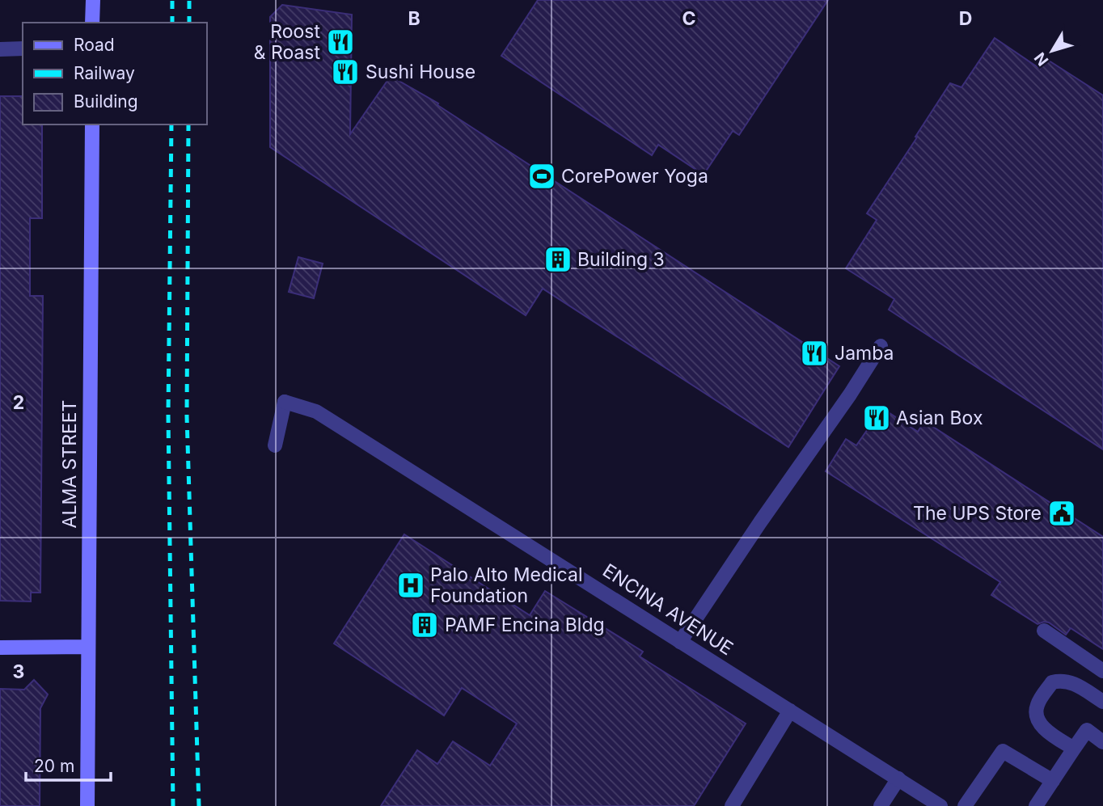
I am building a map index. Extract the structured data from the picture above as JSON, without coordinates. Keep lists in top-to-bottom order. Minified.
{"streets":{"main road":["ALMA STREET"],"street":["ENCINA AVENUE"]},"places":{"restaurant":["Roost & Roast","Sushi House","Jamba","Asian Box"],"sports":["CorePower Yoga"],"building":["Building 3","PAMF Encina Bldg"],"public building":["The UPS Store"],"hospital":["Palo Alto Medical Foundation"]},"legend":["Road","Railway","Building"],"scale_bar":"20 m","north":"bottom left","grid":{"columns":["B","C","D"],"rows":["2","3"]}}
